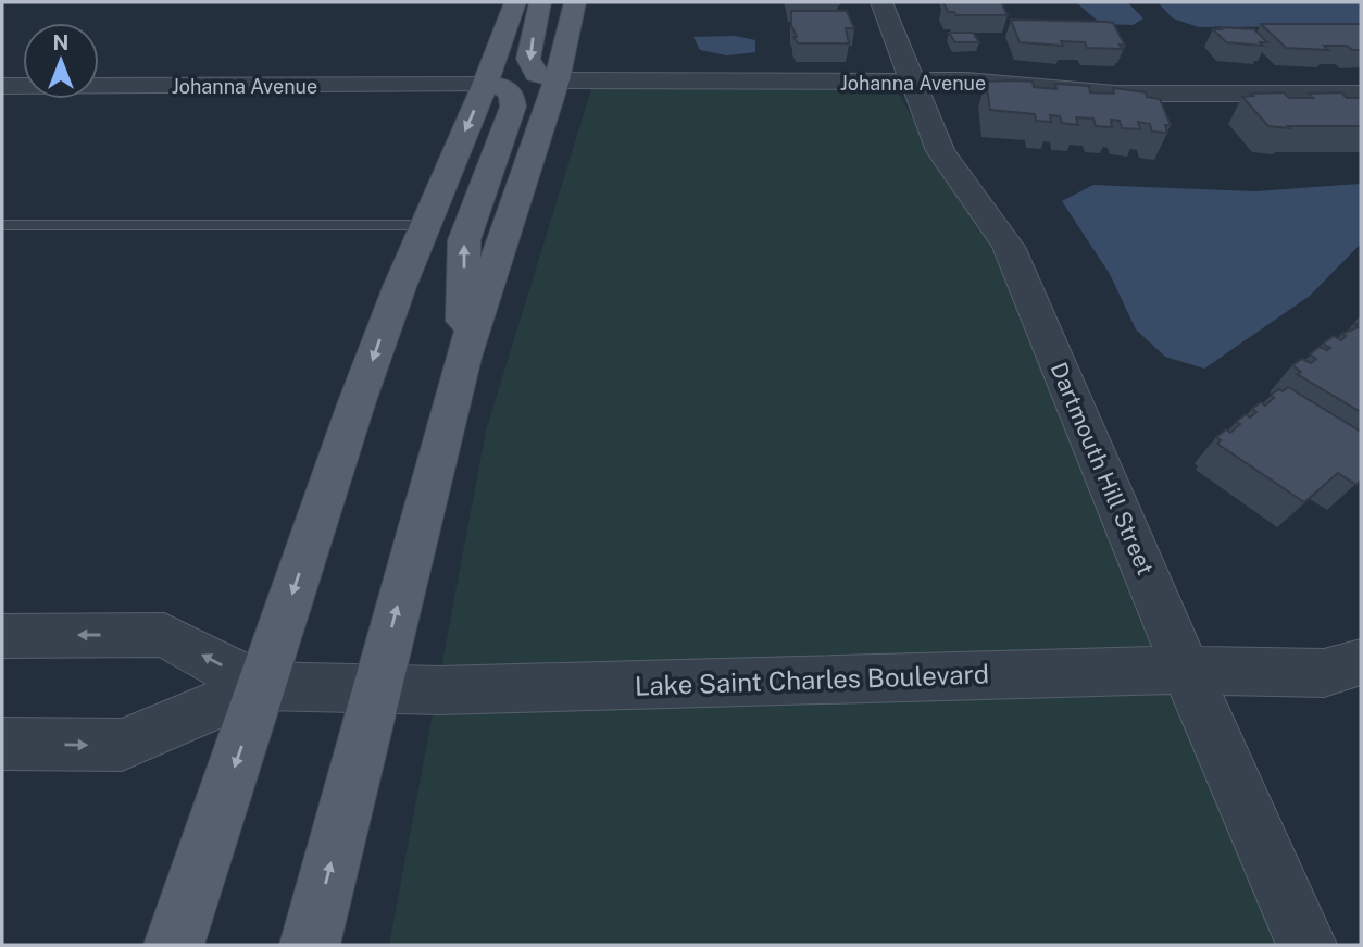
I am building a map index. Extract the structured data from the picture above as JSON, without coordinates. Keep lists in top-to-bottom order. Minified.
{"streets":{"street":["Johanna Avenue","Dartmouth Hill Street","Lake Saint Charles Boulevard"]},"crossings":[["Johanna Avenue","Dartmouth Hill Street"],["Dartmouth Hill Street","Lake Saint Charles Boulevard"]],"north":"top"}
